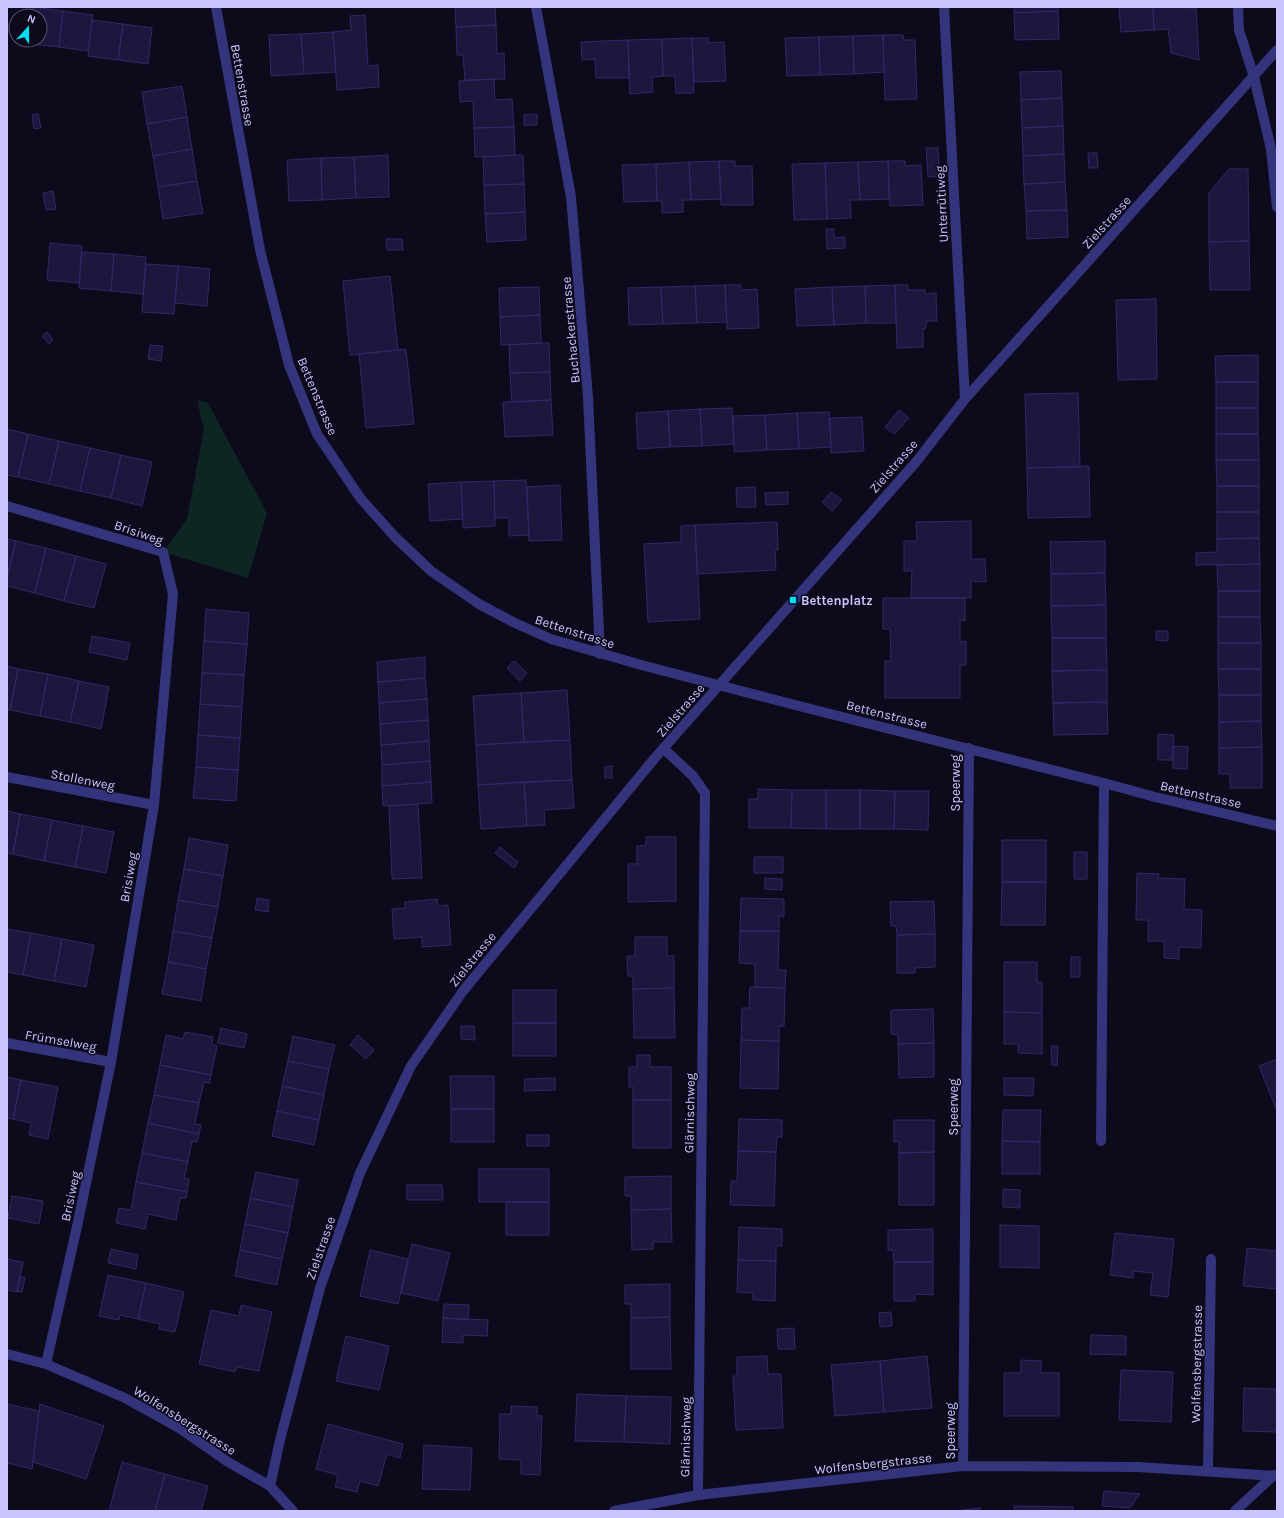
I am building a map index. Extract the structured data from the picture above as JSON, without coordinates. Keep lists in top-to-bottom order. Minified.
{"streets":{"street":["Bettenstrasse","Unterrütiweg","Zielstrasse","Buchackerstrasse","Brisiweg","Stollenweg","Speerweg","Frümselweg","Glärnischweg","Wolfensbergstrasse"]},"crossings":[["Bettenstrasse","Zielstrasse"],["Bettenstrasse","Buchackerstrasse"],["Bettenstrasse","Speerweg"],["Unterrütiweg","Zielstrasse"],["Zielstrasse","Glärnischweg"],["Zielstrasse","Wolfensbergstrasse"],["Brisiweg","Stollenweg"],["Brisiweg","Frümselweg"],["Brisiweg","Wolfensbergstrasse"],["Speerweg","Wolfensbergstrasse"],["Glärnischweg","Wolfensbergstrasse"]],"places":{"transit":["Bettenplatz"]},"north":"top"}
